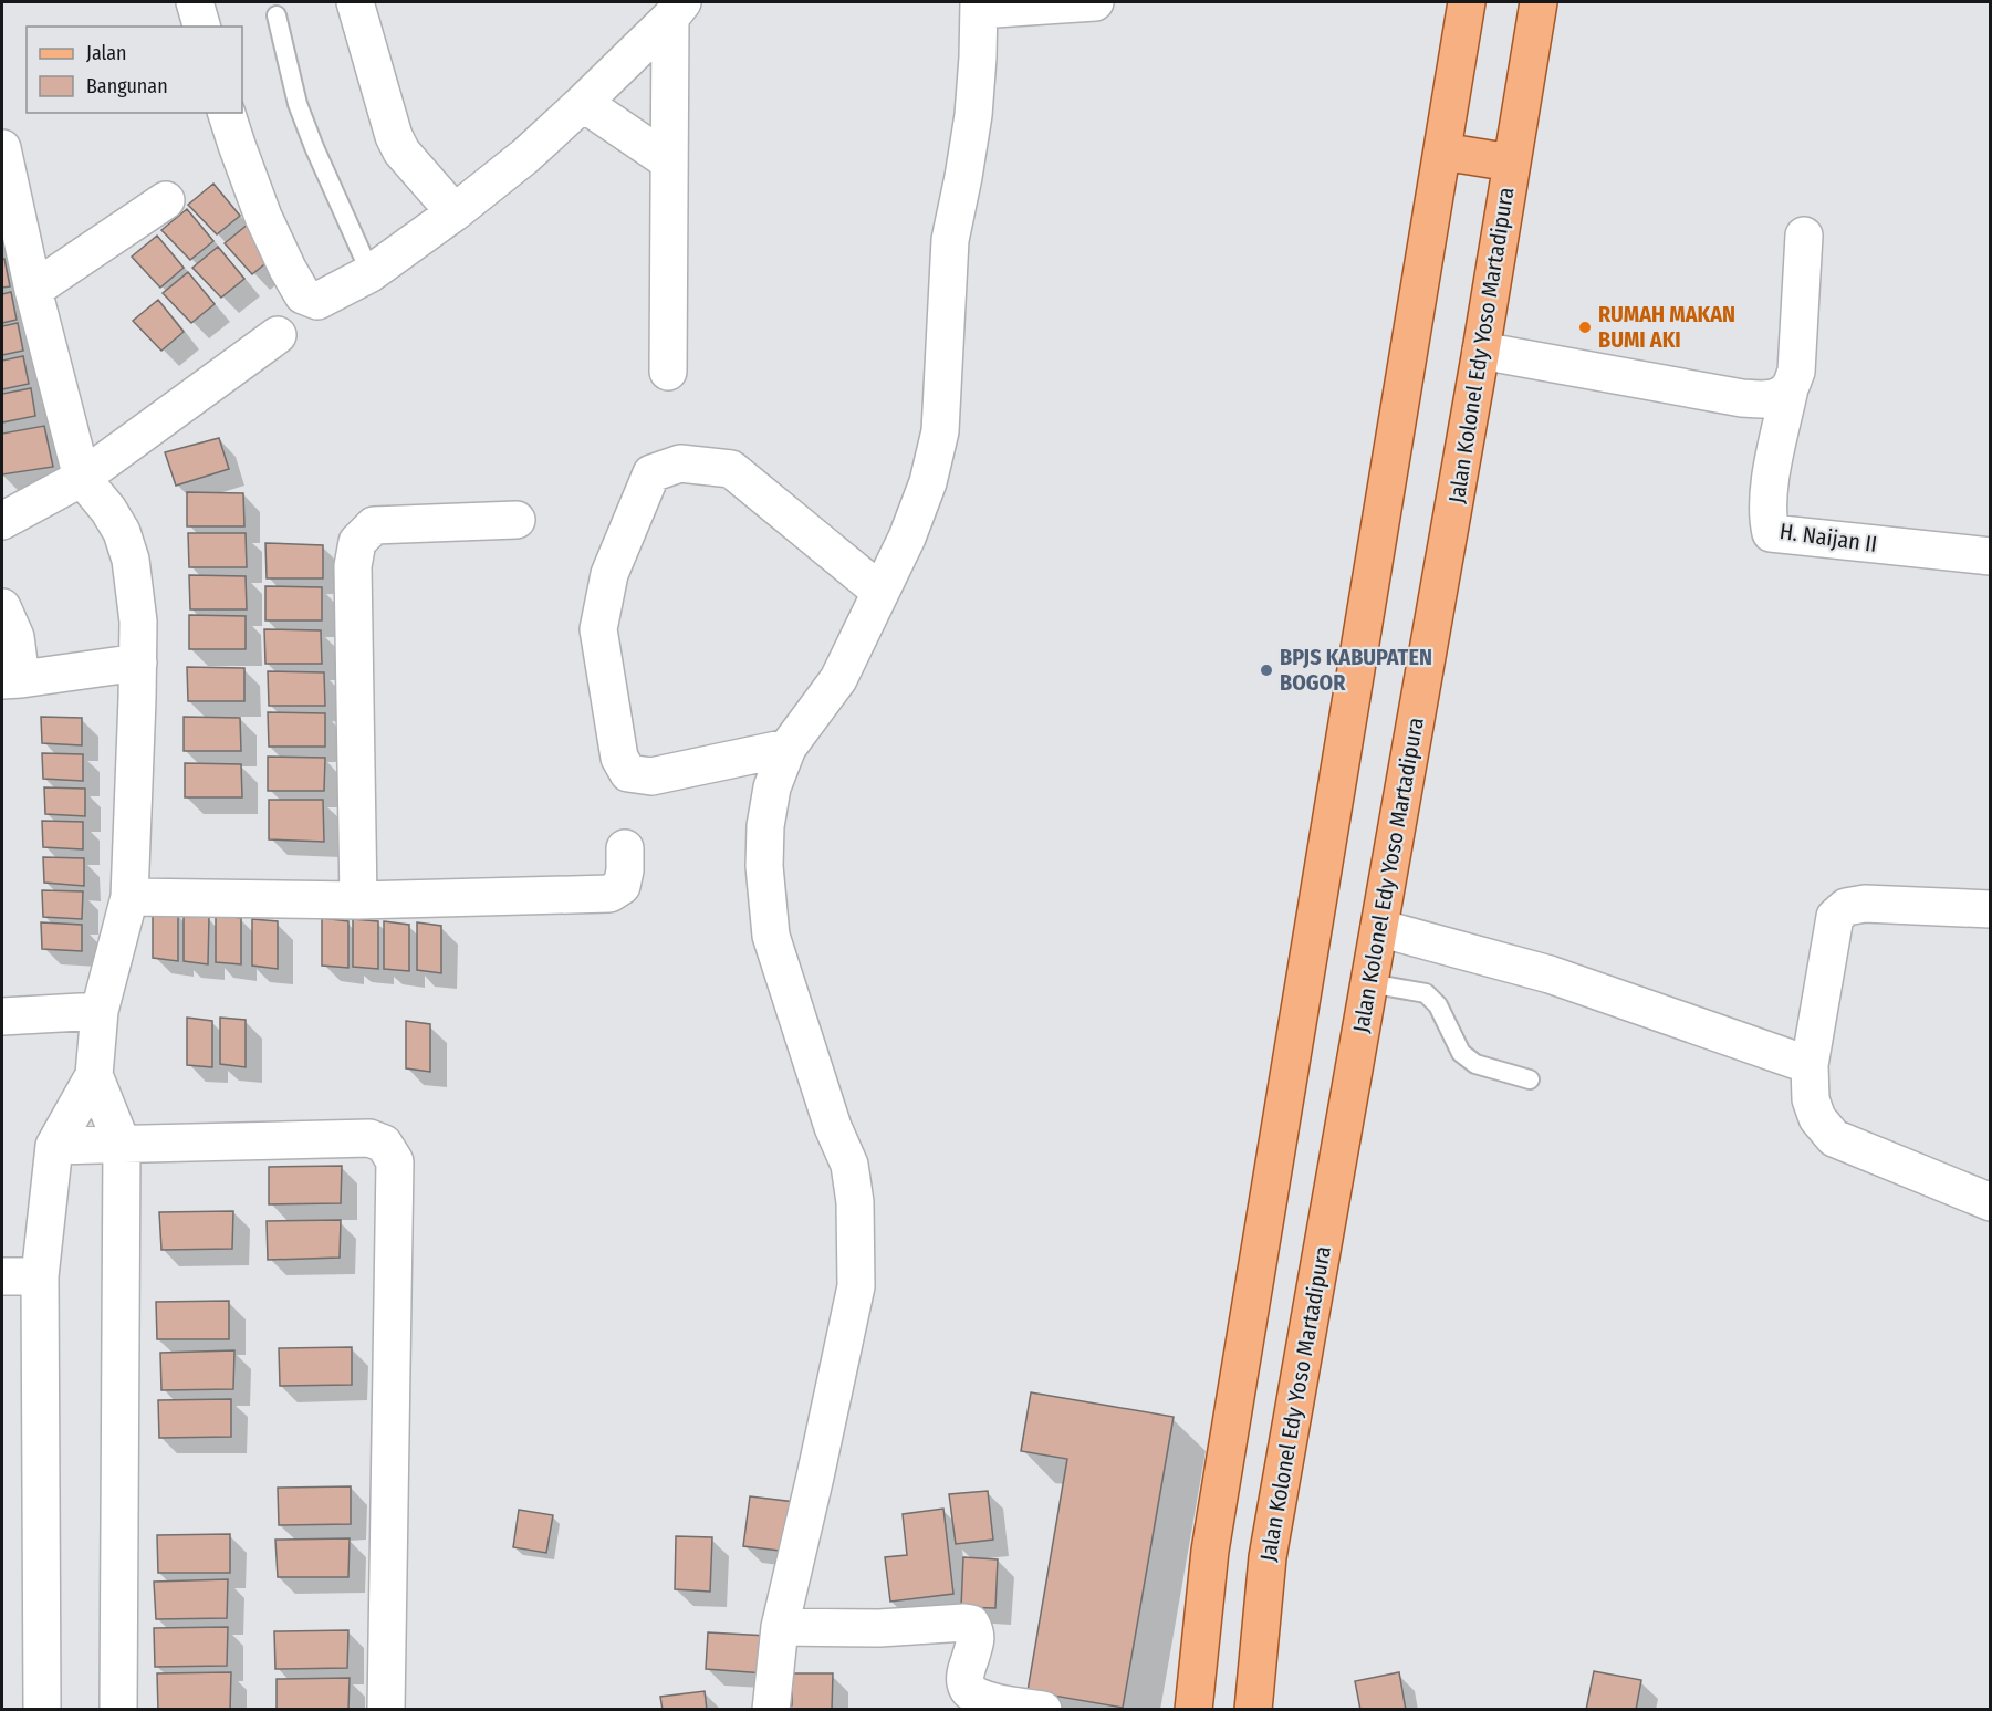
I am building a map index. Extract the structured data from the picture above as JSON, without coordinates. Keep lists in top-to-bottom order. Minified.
{"streets":{"main road":["Jalan Kolonel Edy Yoso Martadipura"],"street":["H. Naijan II"]},"places":["RUMAH MAKAN BUMI AKI","BPJS KABUPATEN BOGOR"],"legend":["Jalan","Bangunan"]}
